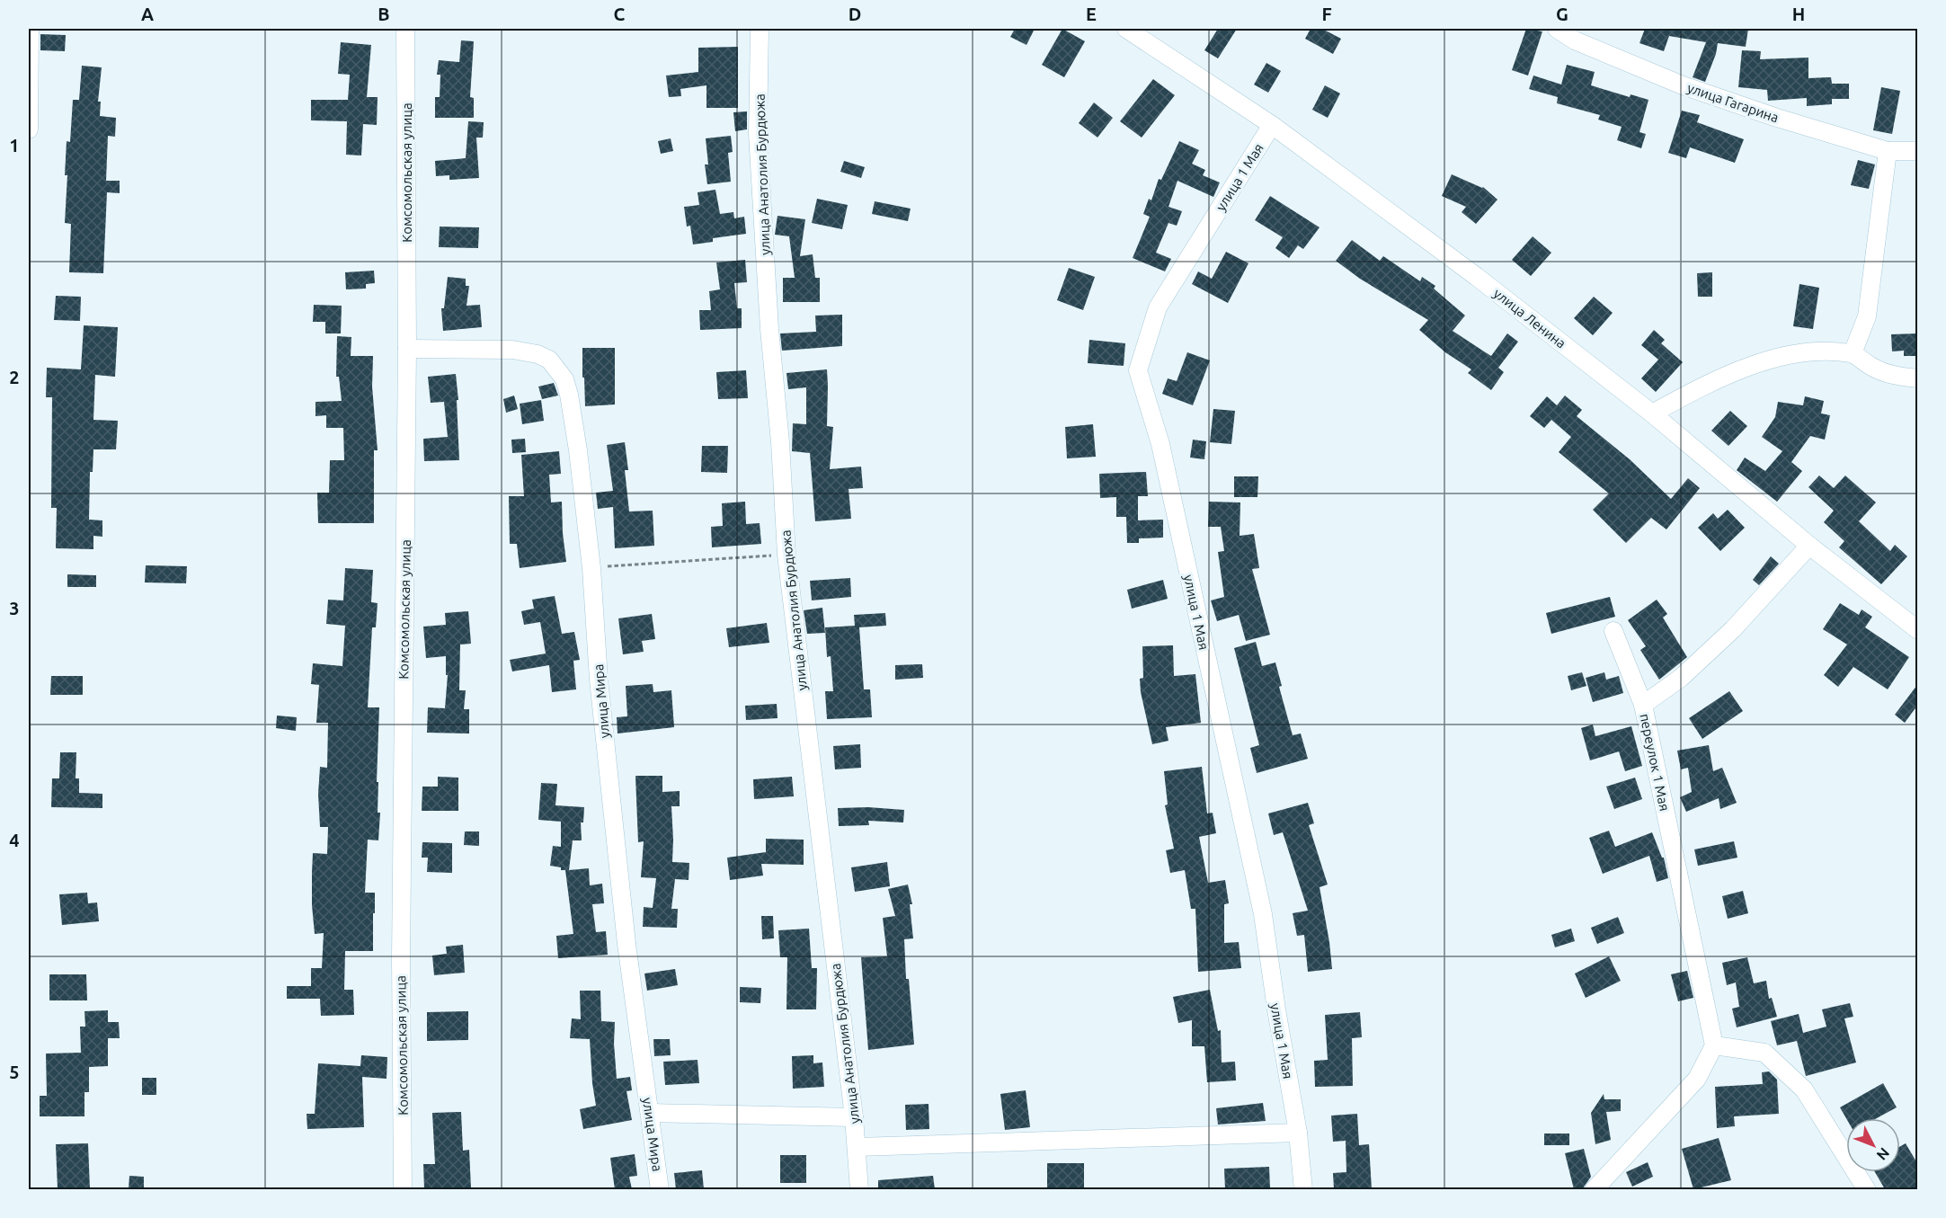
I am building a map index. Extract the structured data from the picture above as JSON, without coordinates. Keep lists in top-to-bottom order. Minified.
{"streets":{"street":["улица Гагарина","Комсомольская улица","улица Анатолия Бурдюжа","улица 1 Мая","улица Ленина","улица Мира","переулок 1 Мая"]},"crossings":[["Комсомольская улица","улица Мира"],["улица 1 Мая","улица Ленина"],["улица Ленина","переулок 1 Мая"]],"north":"bottom right","grid":{"columns":["A","B","C","D","E","F","G","H"],"rows":["1","2","3","4","5"]}}
